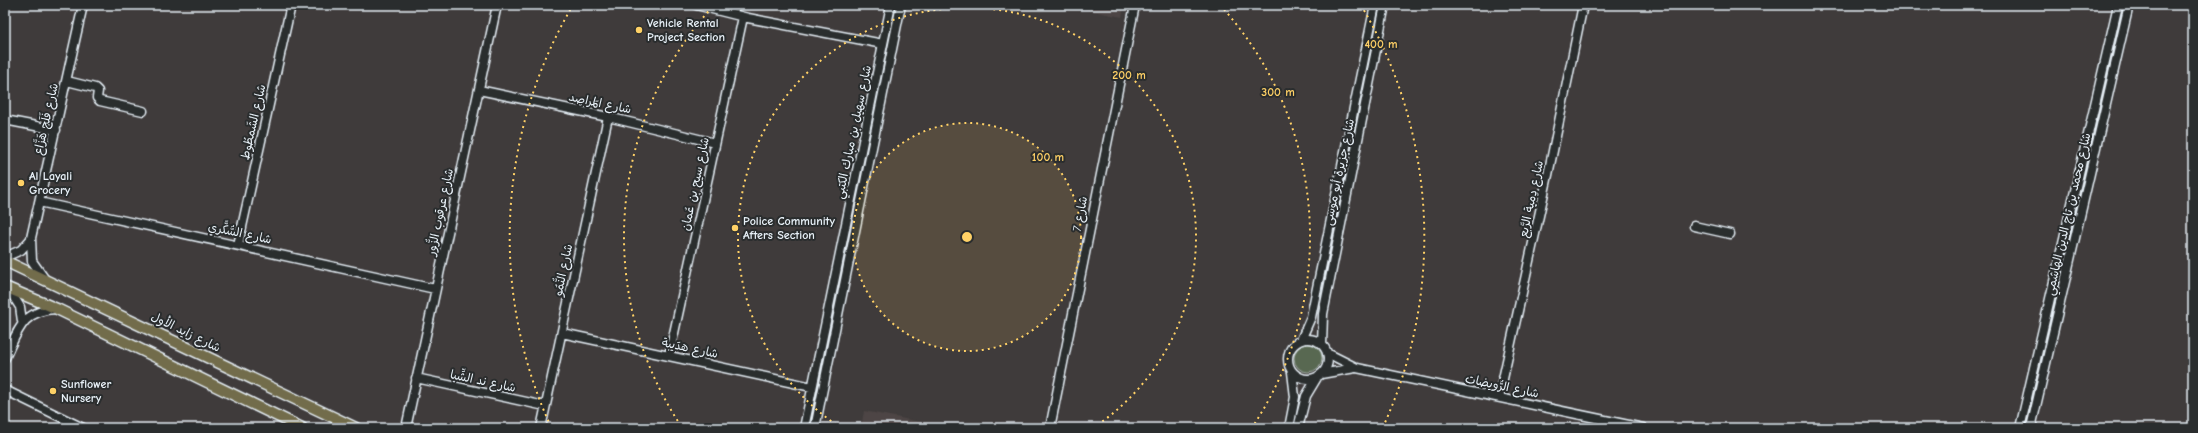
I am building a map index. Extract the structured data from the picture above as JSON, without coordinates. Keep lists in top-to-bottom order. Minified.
{"streets":{"main road":["شارع زايد الأول"],"street":["شارع المَراصِد","شارع فَلَج هَزَّاع","شارع الشَمطُوط","شارع سهيل بن مبارك الكتبي","شارع جزيرة أبو موسى","شارع سيح بن عُمان","شارع دِمية الرَّبع","شارع عرقوب الزُّور","شارع 7","شارع محمد بن تاج الدين الهاشمي","شارع السُّكَّري","شارع النُّمُو","شارع هدَيبة","شارع ند الشِّبا","شارع الرُّويضات"]},"crossings":[["شارع المَراصِد","شارع سيح بن عُمان"],["شارع المَراصِد","شارع عرقوب الزُّور"],["شارع المَراصِد","شارع النُّمُو"],["شارع فَلَج هَزَّاع","شارع السُّكَّري"],["شارع فَلَج هَزَّاع","شارع زايد الأول"],["شارع الشَمطُوط","شارع السُّكَّري"],["شارع سهيل بن مبارك الكتبي","شارع هدَيبة"],["شارع جزيرة أبو موسى","شارع الرُّويضات"],["شارع سيح بن عُمان","شارع هدَيبة"],["شارع دِمية الرَّبع","شارع الرُّويضات"],["شارع عرقوب الزُّور","شارع السُّكَّري"],["شارع عرقوب الزُّور","شارع ند الشِّبا"],["شارع النُّمُو","شارع هدَيبة"],["شارع النُّمُو","شارع ند الشِّبا"]],"places":["Vehicle Rental Project Section","Al Layali Grocery","Police Community Afters Section","Sunflower Nursery"],"rings":["400 m","200 m","300 m","100 m"]}
